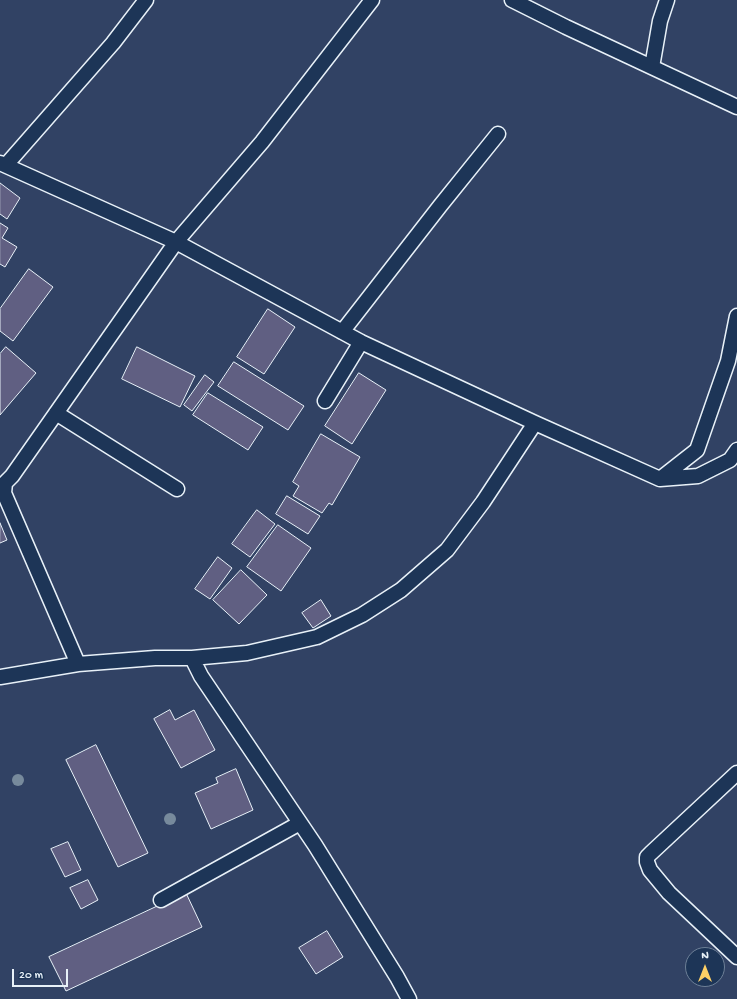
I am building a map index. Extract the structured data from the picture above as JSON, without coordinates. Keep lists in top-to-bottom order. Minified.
{"scale_bar":"20 m","north":"top"}
